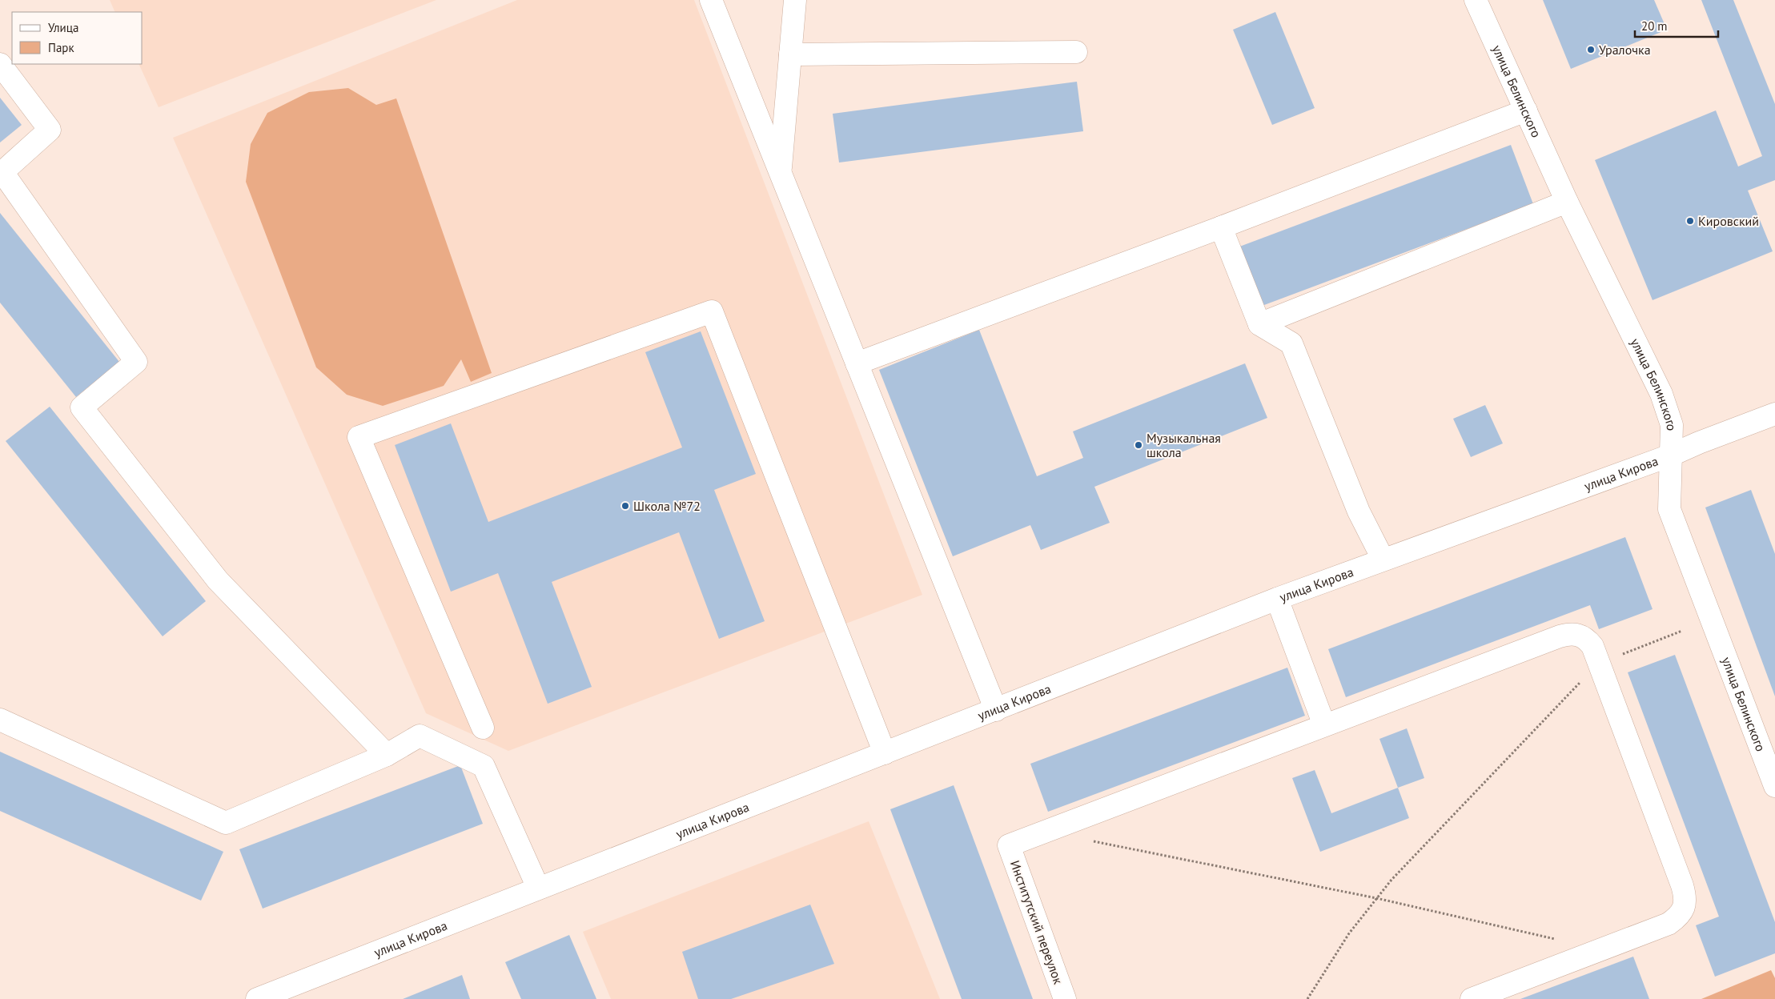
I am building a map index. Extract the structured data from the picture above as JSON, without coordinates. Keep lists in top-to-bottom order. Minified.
{"streets":{"street":["улица Белинского","улица Кирова","Институтский переулок"]},"crossings":[["улица Белинского","улица Кирова"]],"places":["Уралочка","Кировский","Музыкальная школа","Школа №72"],"legend":["Улица","Парк"],"scale_bar":"20 m"}
